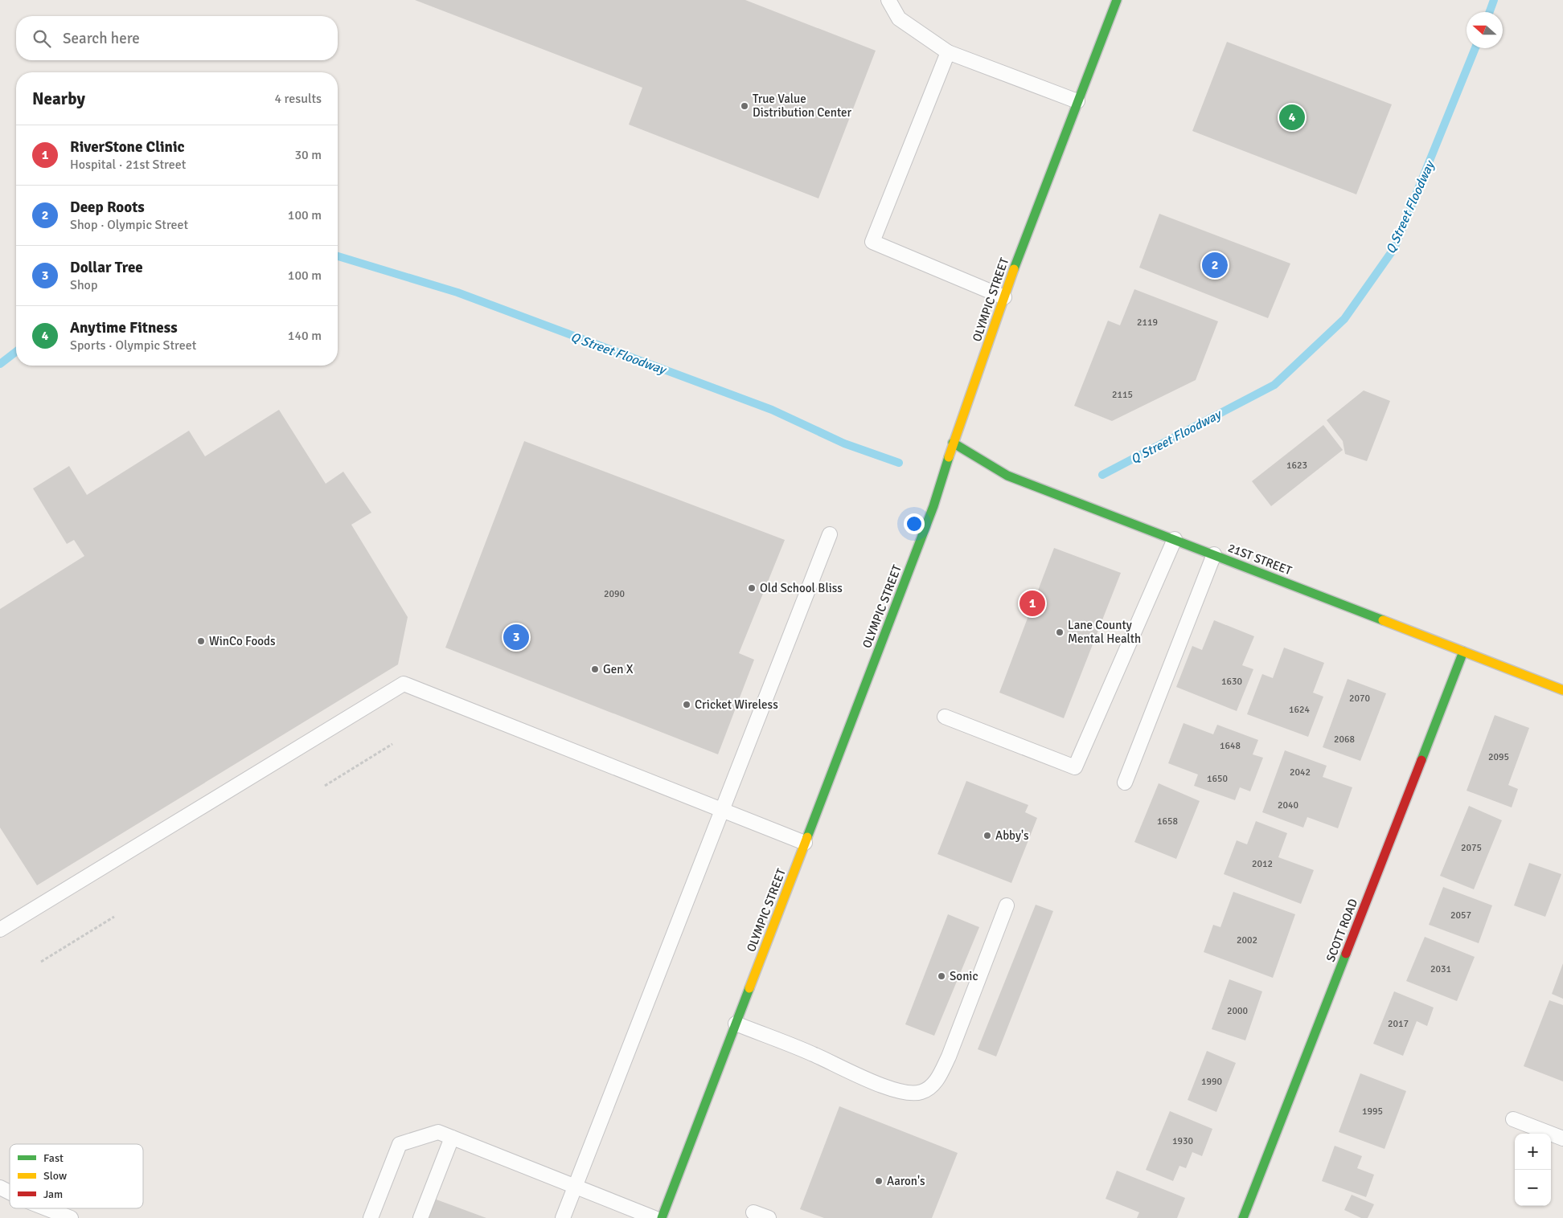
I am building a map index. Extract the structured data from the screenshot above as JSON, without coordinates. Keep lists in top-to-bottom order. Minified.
{"streets":{"main road":["OLYMPIC STREET","21ST STREET","SCOTT ROAD"]},"crossings":[["OLYMPIC STREET","21ST STREET"],["21ST STREET","SCOTT ROAD"]],"water":["Q Street Floodway"],"places":["True Value Distribution Center","Old School Bliss","Lane County Mental Health","WinCo Foods","Gen X","Cricket Wireless","Abby's","Sonic","Aaron's"],"house_numbers":["2119","2115","1623","2090","1630","2070","1624","2068","1648","2095","2042","1650","2040","1658","2075","2012","2057","2002","2031","2000","2017","1990","1995","1930"],"legend":["Fast","Slow","Jam"],"north":"left","page":{"search":"Search here","heading":["Nearby","4 results"],"pins":["4","2","1","3"],"list":[{"mark":"1","name":"RiverStone Clinic","note":"Hospital · 21st Street","value":"30 m"},{"mark":"2","name":"Deep Roots","note":"Shop · Olympic Street","value":"100 m"},{"mark":"3","name":"Dollar Tree","note":"Shop","value":"100 m"},{"mark":"4","name":"Anytime Fitness","note":"Sports · Olympic Street","value":"140 m"}],"map_buttons":["+","−"]}}
